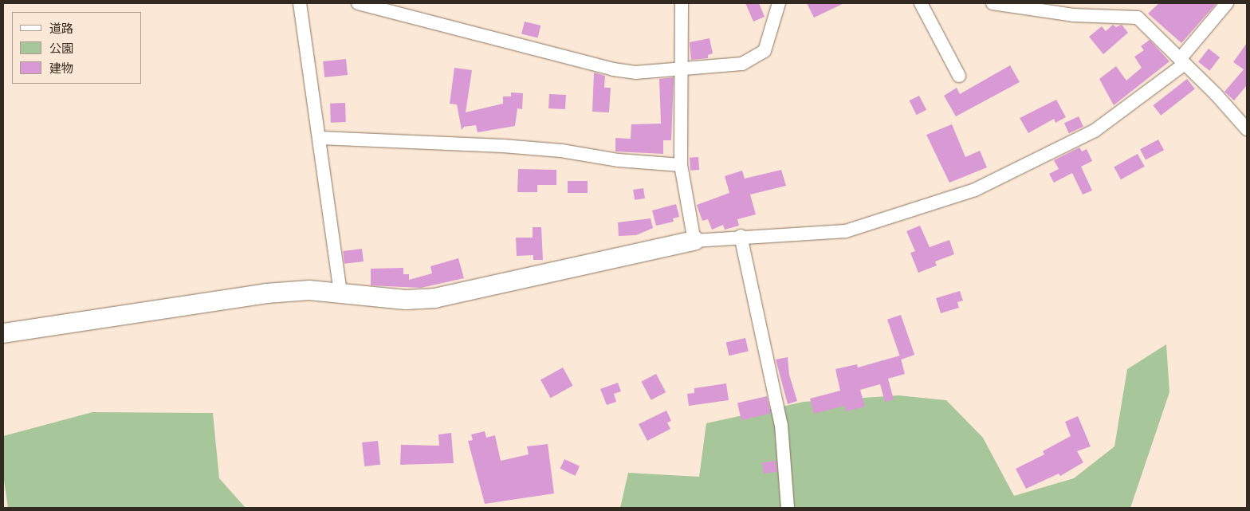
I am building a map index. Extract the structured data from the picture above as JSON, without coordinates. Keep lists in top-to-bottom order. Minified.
{"legend":["道路","公園","建物"]}
